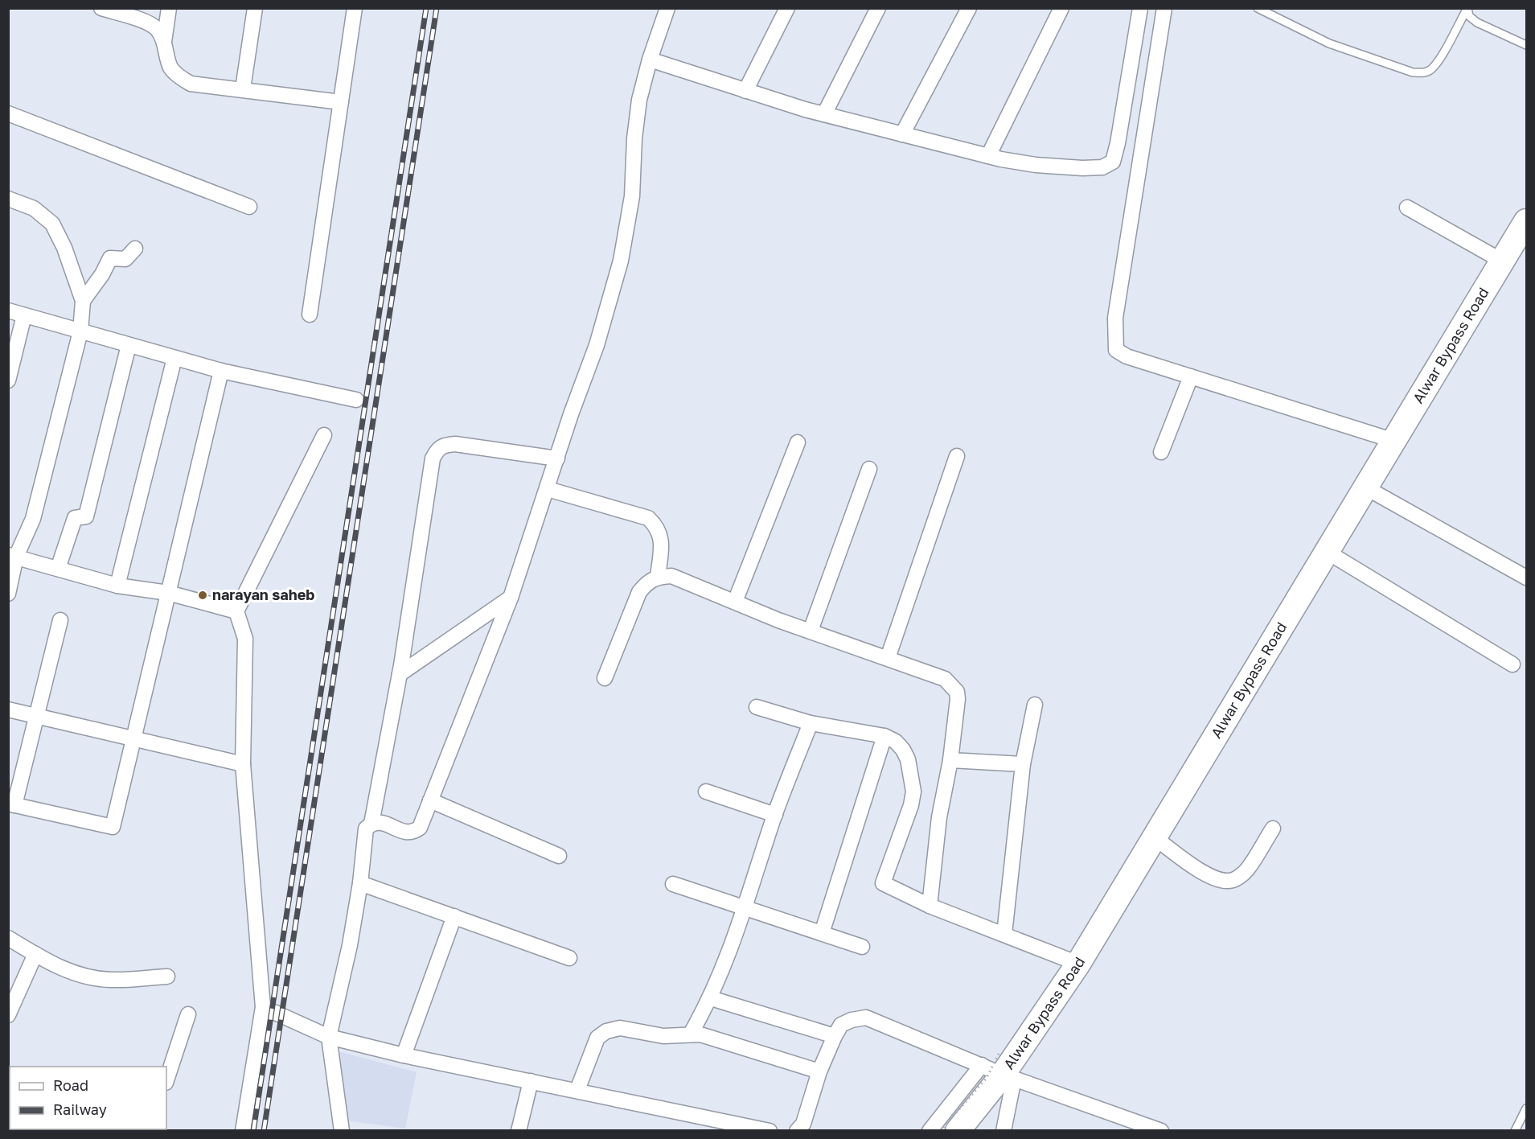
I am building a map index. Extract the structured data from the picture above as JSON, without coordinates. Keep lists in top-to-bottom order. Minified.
{"streets":{"highway":["Alwar Bypass Road"]},"places":["narayan saheb"],"legend":["Road","Railway"]}
